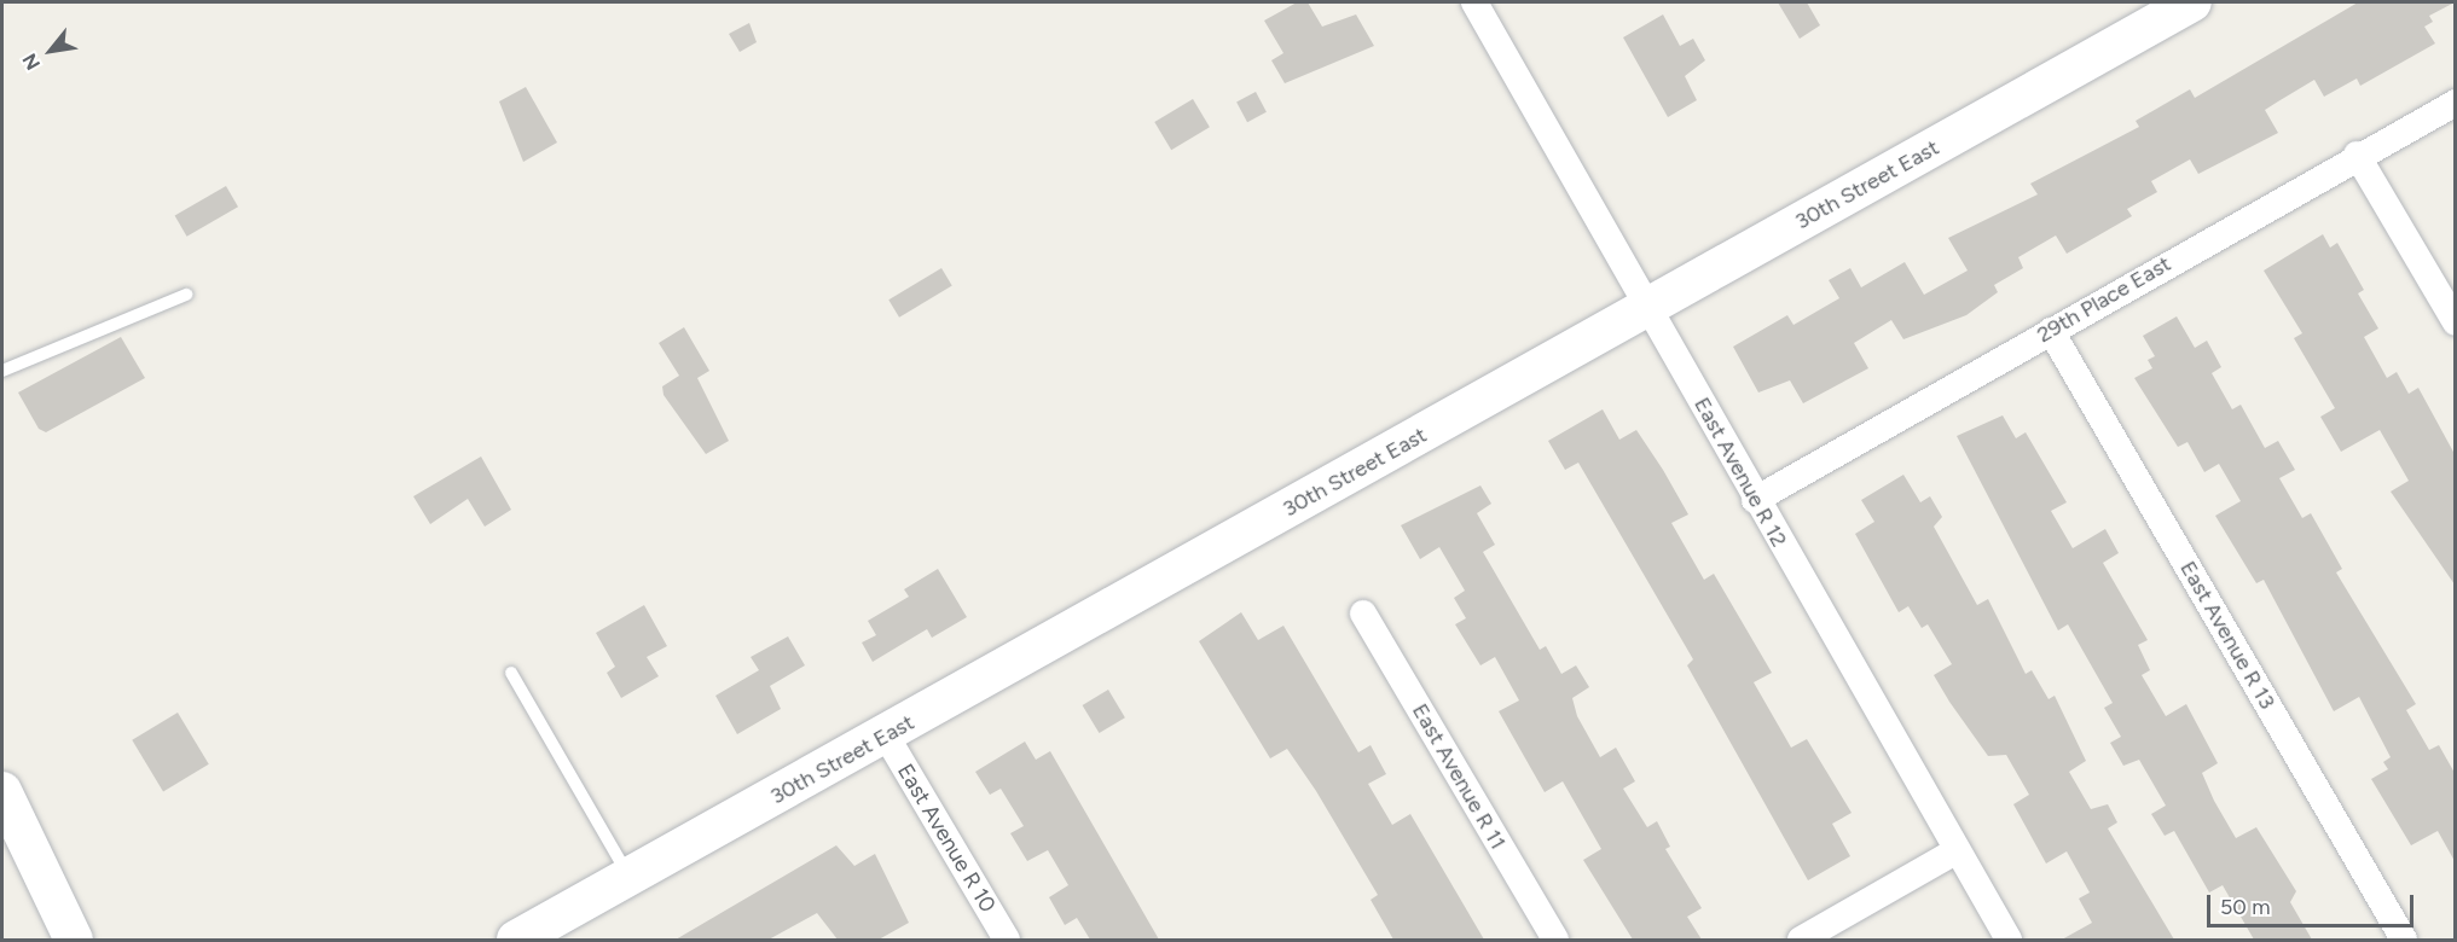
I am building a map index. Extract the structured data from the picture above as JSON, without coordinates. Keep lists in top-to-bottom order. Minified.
{"streets":{"street":["30th Street East","29th Place East","East Avenue R 12","East Avenue R 13","East Avenue R 11","East Avenue R 10"]},"crossings":[["30th Street East","East Avenue R 12"],["30th Street East","East Avenue R 10"],["29th Place East","East Avenue R 12"],["29th Place East","East Avenue R 13"]],"scale_bar":"50 m","north":"bottom left"}
